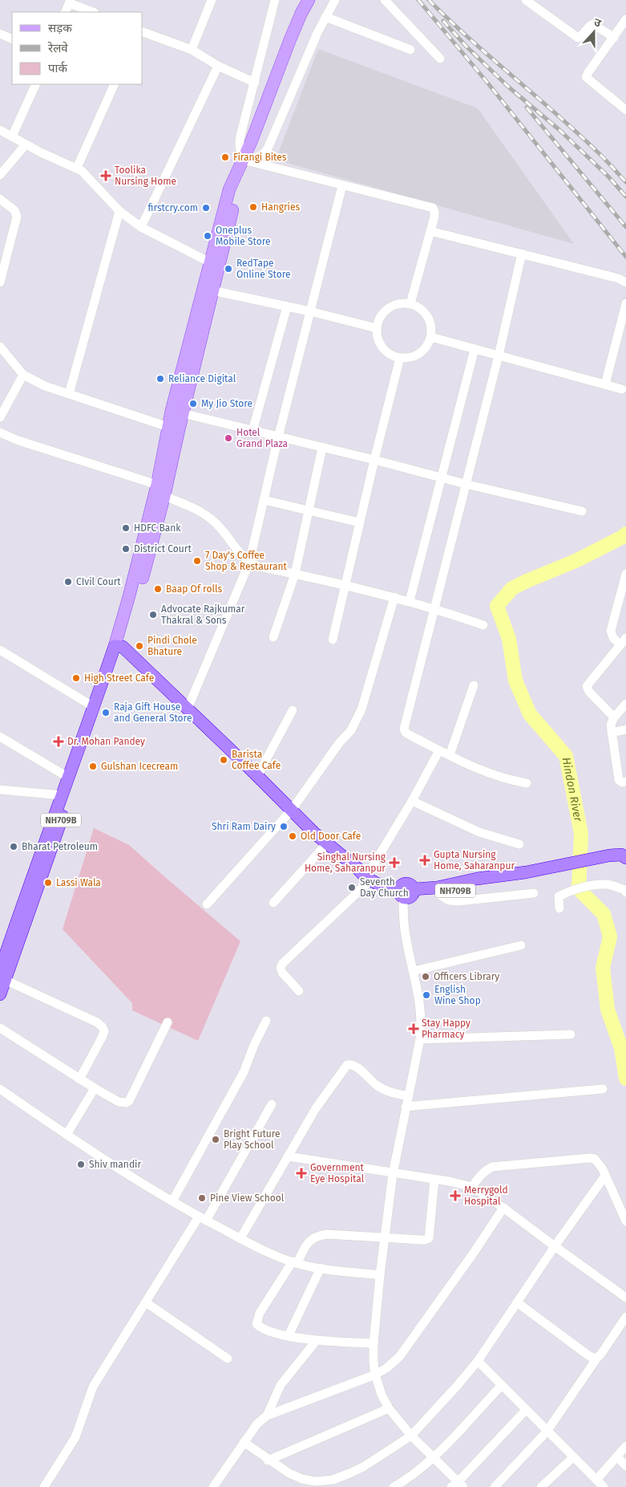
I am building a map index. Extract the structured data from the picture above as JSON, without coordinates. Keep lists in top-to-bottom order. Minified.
{"streets":{"highway":["NH709B"]},"water":["Hindon River"],"places":{"other":["Firangi Bites","Hangries","firstcry.com","Oneplus Mobile Store","RedTape Online Store","Reliance Digital","My Jio Store","Hotel Grand Plaza","HDFC Bank","District Court","7 Day's Coffee Shop & Restaurant","CIvil Court","Baap Of rolls","Advocate Rajkumar Thakral & Sons","Pindi Chole Bhature","High Street Cafe","Raja Gift House and General Store","Barista Coffee Cafe","Gulshan Icecream","Shri Ram Dairy","Old Door Cafe","Bharat Petroleum","Lassi Wala","Seventh Day Church","Officers Library","English Wine Shop","Bright Future Play School","Shiv mandir","Pine View School"],"health":["Toolika Nursing Home","Dr. Mohan Pandey","Gupta Nursing Home, Saharanpur","Singhal Nursing Home, Saharanpur","Stay Happy Pharmacy","Government Eye Hospital","Merrygold Hospital"]},"legend":["सड़क","रेलवे","पार्क"],"north":"top"}
